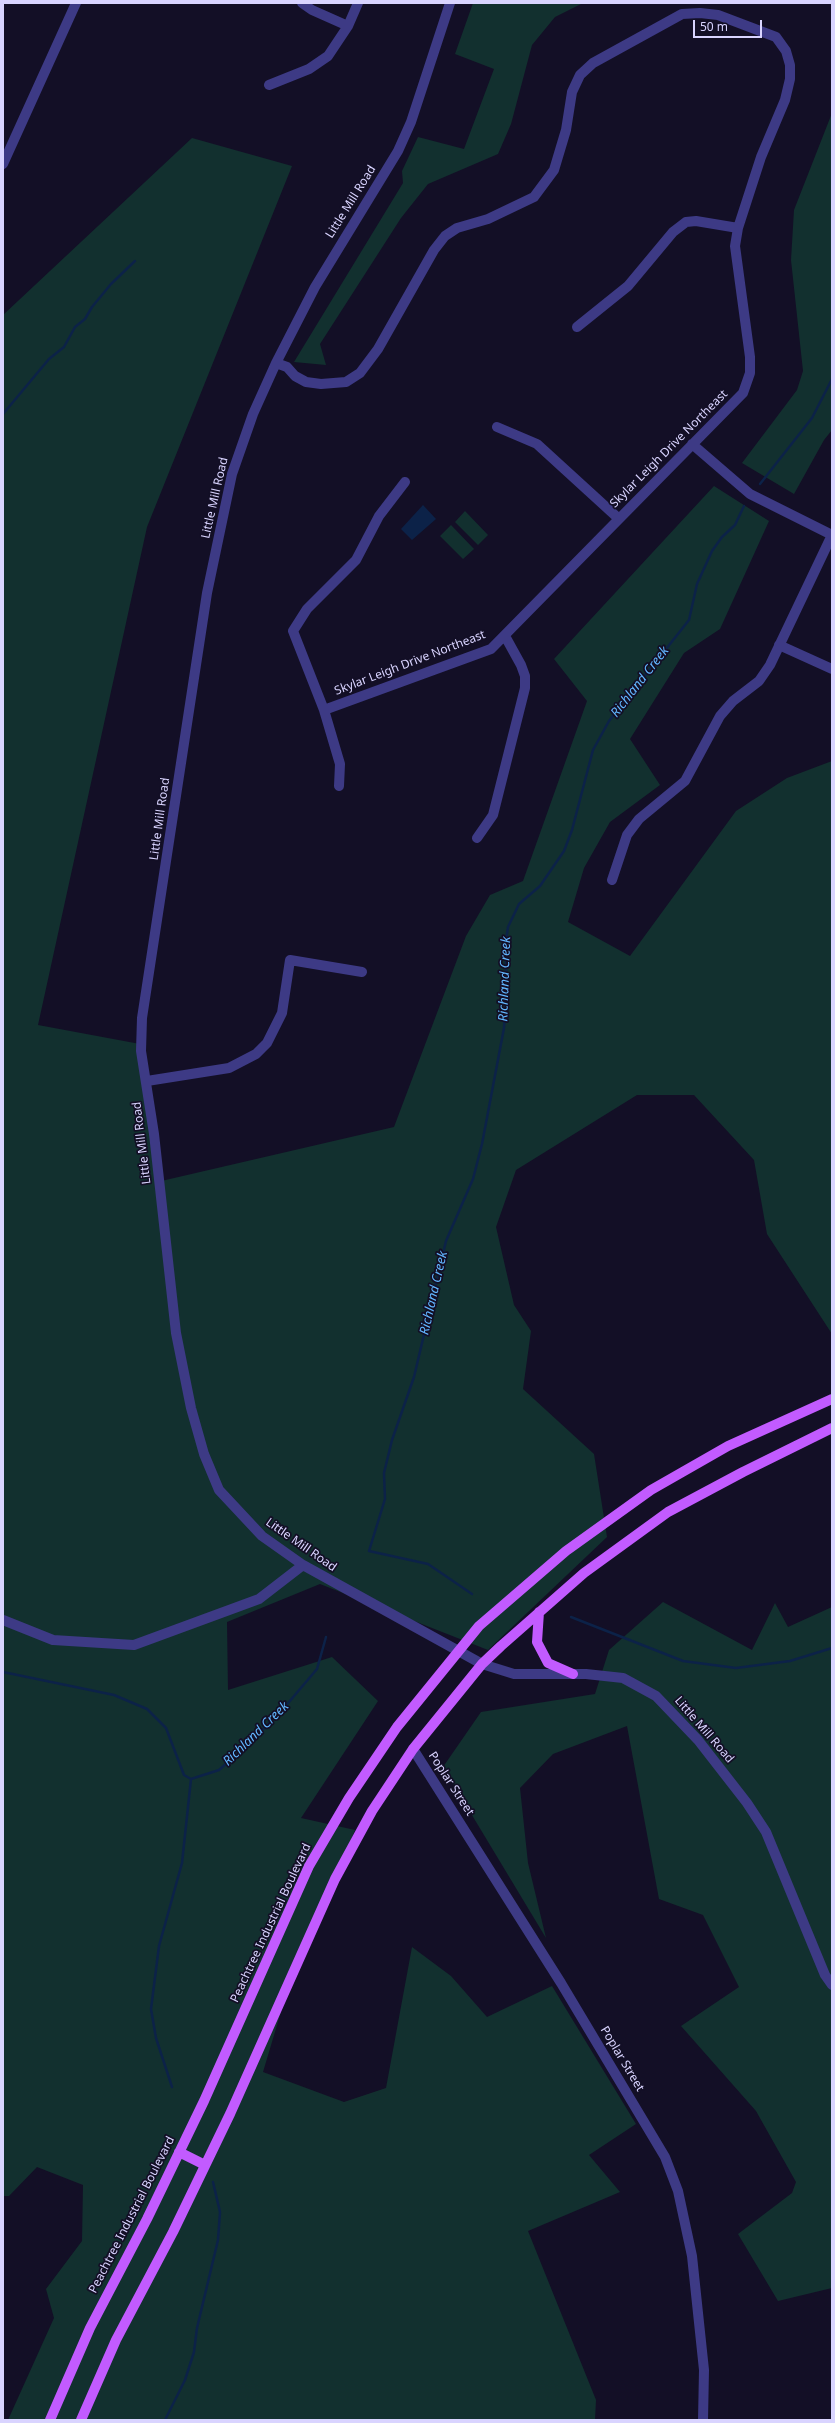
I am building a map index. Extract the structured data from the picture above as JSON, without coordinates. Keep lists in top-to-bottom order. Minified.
{"streets":{"main road":["Peachtree Industrial Boulevard"],"street":["Little Mill Road","Skylar Leigh Drive Northeast","Poplar Street"]},"crossings":[["Little Mill Road","Skylar Leigh Drive Northeast"],["Little Mill Road","Peachtree Industrial Boulevard"]],"water":["Richland Creek"],"scale_bar":"50 m"}
